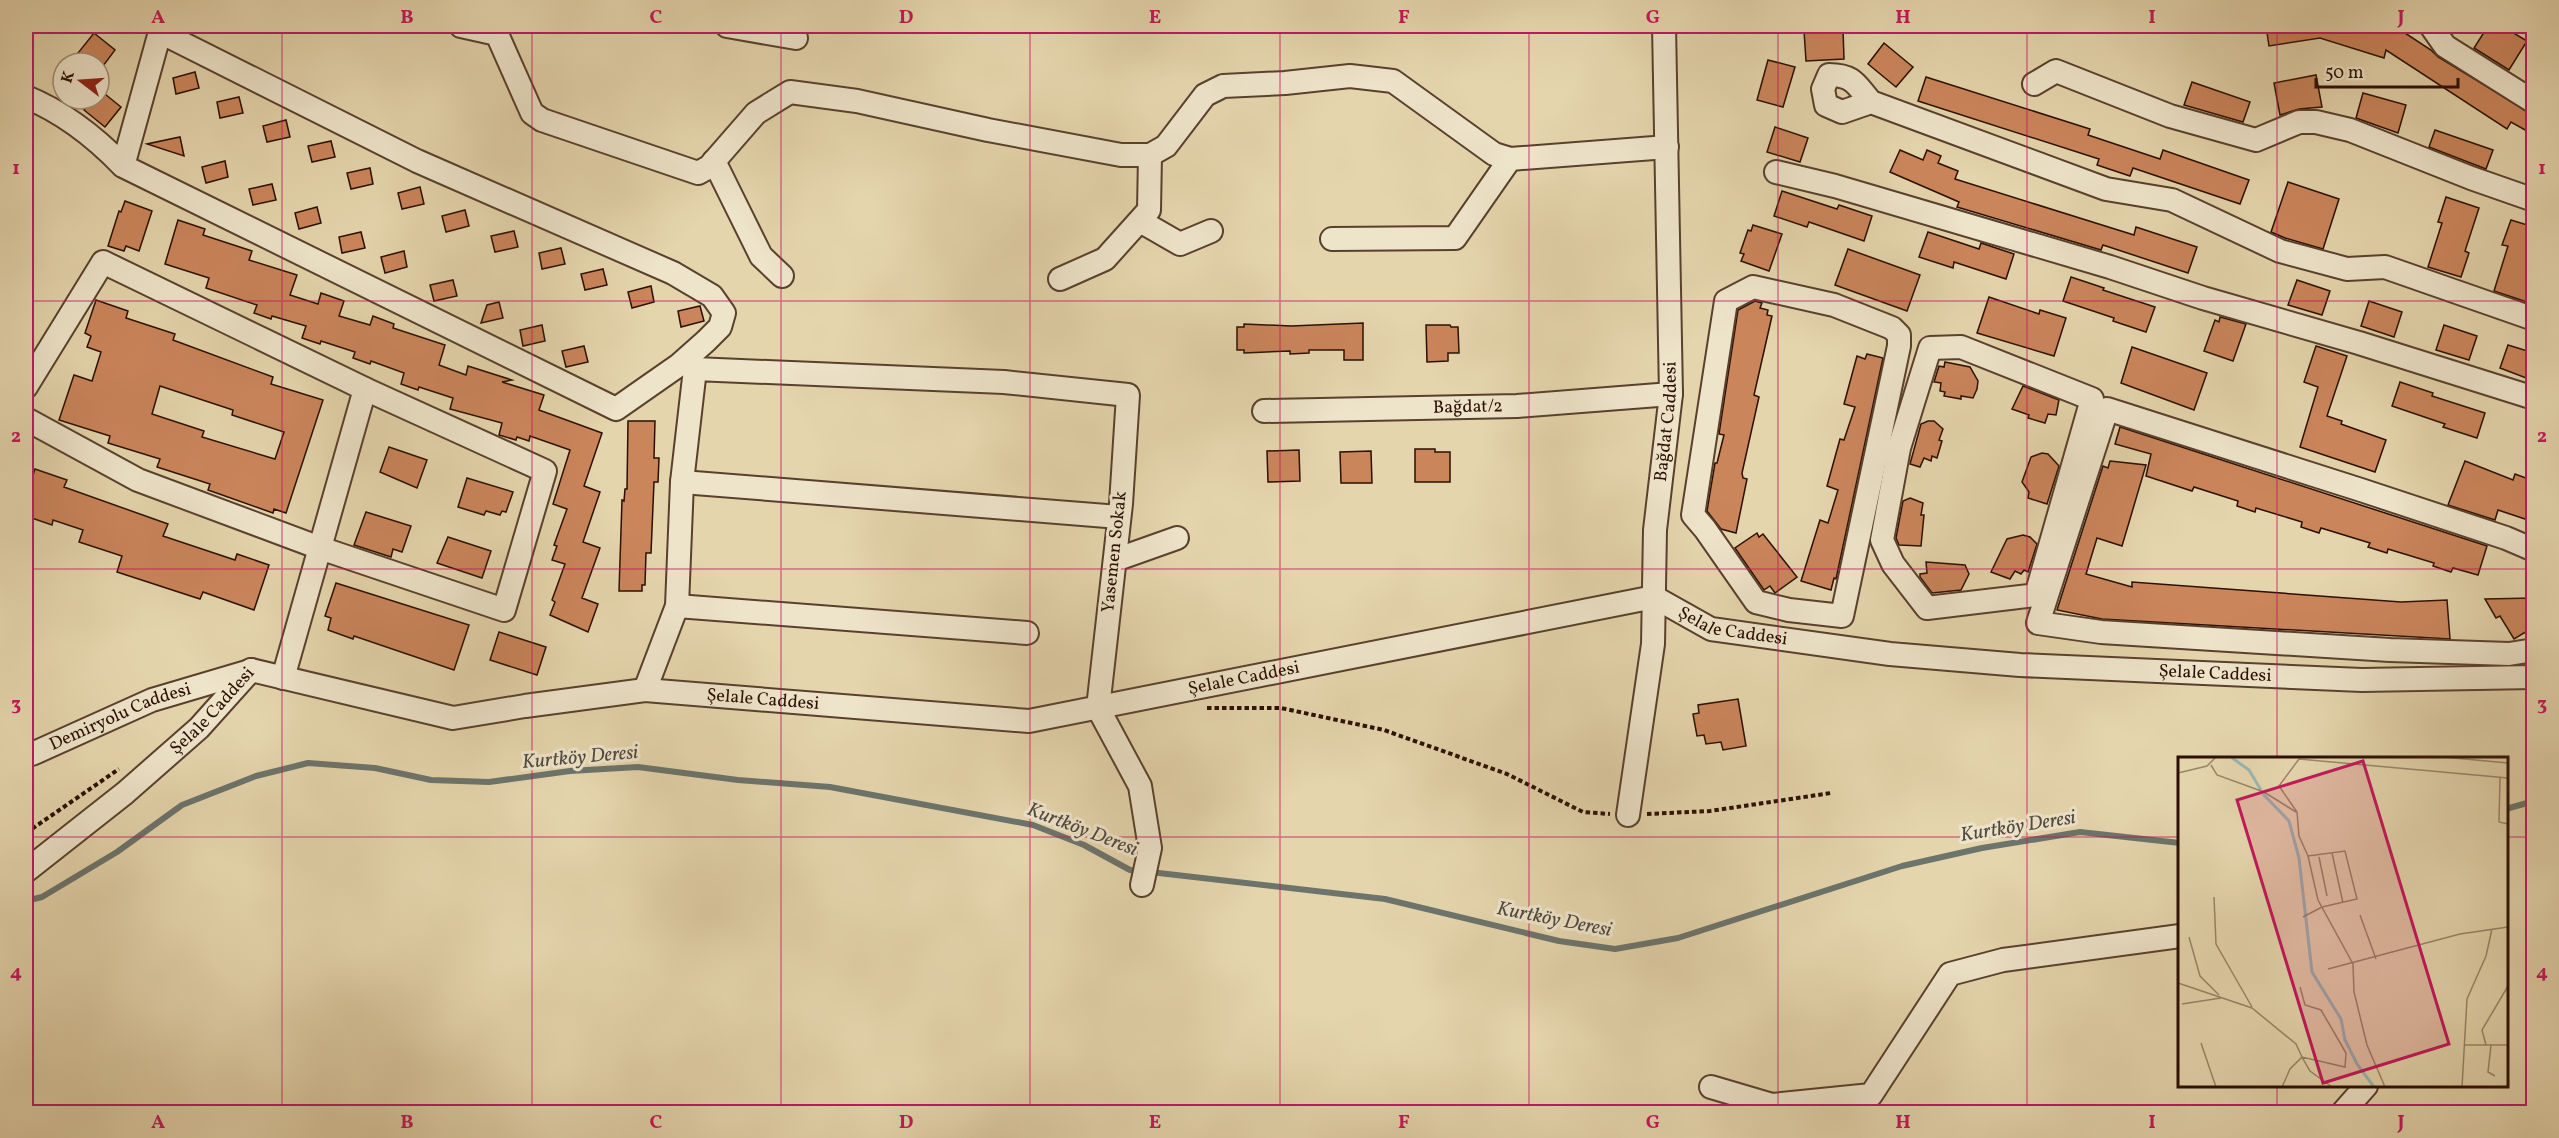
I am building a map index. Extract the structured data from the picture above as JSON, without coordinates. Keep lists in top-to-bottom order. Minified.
{"streets":{"street":["Bağdat/2","Bağdat Caddesi","Yasemen Sokak","Şelale Caddesi","Demiryolu Caddesi"]},"crossings":[["Bağdat/2","Bağdat Caddesi"],["Bağdat Caddesi","Şelale Caddesi"],["Yasemen Sokak","Şelale Caddesi"],["Şelale Caddesi","Demiryolu Caddesi"]],"water":["Kurtköy Deresi"],"scale_bar":"50 m","north":"left","grid":{"columns":["A","B","C","D","E","F","G","H","I","J"],"rows":["1","2","3","4"]}}
